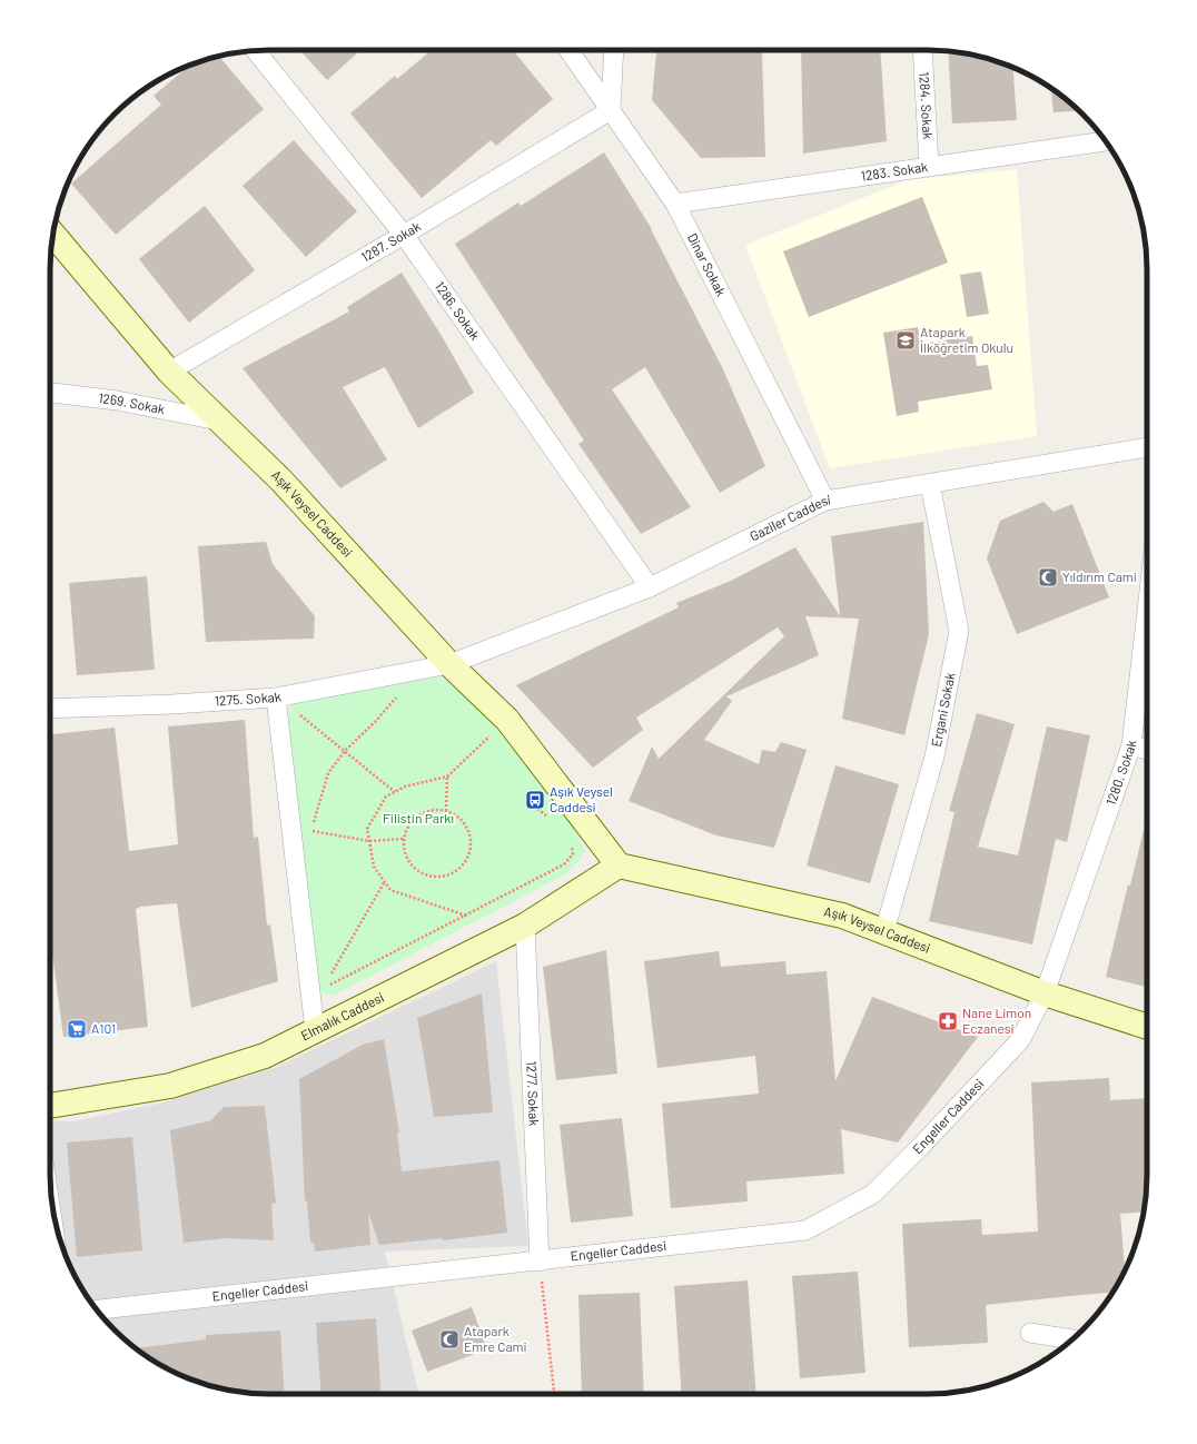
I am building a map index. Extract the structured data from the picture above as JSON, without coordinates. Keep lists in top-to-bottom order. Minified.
{"streets":{"street":["1284. Sokak","1283. Sokak","1287. Sokak","Dinar Sokak","1286. Sokak","1269. Sokak","Aşık Veysel Caddesi","Gaziler Caddesi","1275. Sokak","Ergani Sokak","1280. Sokak","Elmalık Caddesi","1277. Sokak","Engeller Caddesi"]},"crossings":[["1284. Sokak","1283. Sokak"],["1283. Sokak","Dinar Sokak"],["1287. Sokak","Dinar Sokak"],["1287. Sokak","1286. Sokak"],["1287. Sokak","Aşık Veysel Caddesi"],["Dinar Sokak","Gaziler Caddesi"],["1286. Sokak","Gaziler Caddesi"],["1269. Sokak","Aşık Veysel Caddesi"],["Aşık Veysel Caddesi","Gaziler Caddesi"],["Aşık Veysel Caddesi","1275. Sokak"],["Aşık Veysel Caddesi","Ergani Sokak"],["Aşık Veysel Caddesi","1280. Sokak"],["Aşık Veysel Caddesi","Elmalık Caddesi"],["Aşık Veysel Caddesi","Engeller Caddesi"],["Gaziler Caddesi","1275. Sokak"],["Gaziler Caddesi","Ergani Sokak"],["1280. Sokak","Engeller Caddesi"],["Elmalık Caddesi","1277. Sokak"],["1277. Sokak","Engeller Caddesi"]],"parks":["Filistin Parkı"],"places":{"school or university":["Atapark İlköğretim Okulu"],"mosque":["Yıldırım Cami","Atapark Emre Cami"],"bus stop":["Aşık Veysel Caddesi"],"pharmacy":["Nane Limon Eczanesi"],"supermarket":["A101"]}}
